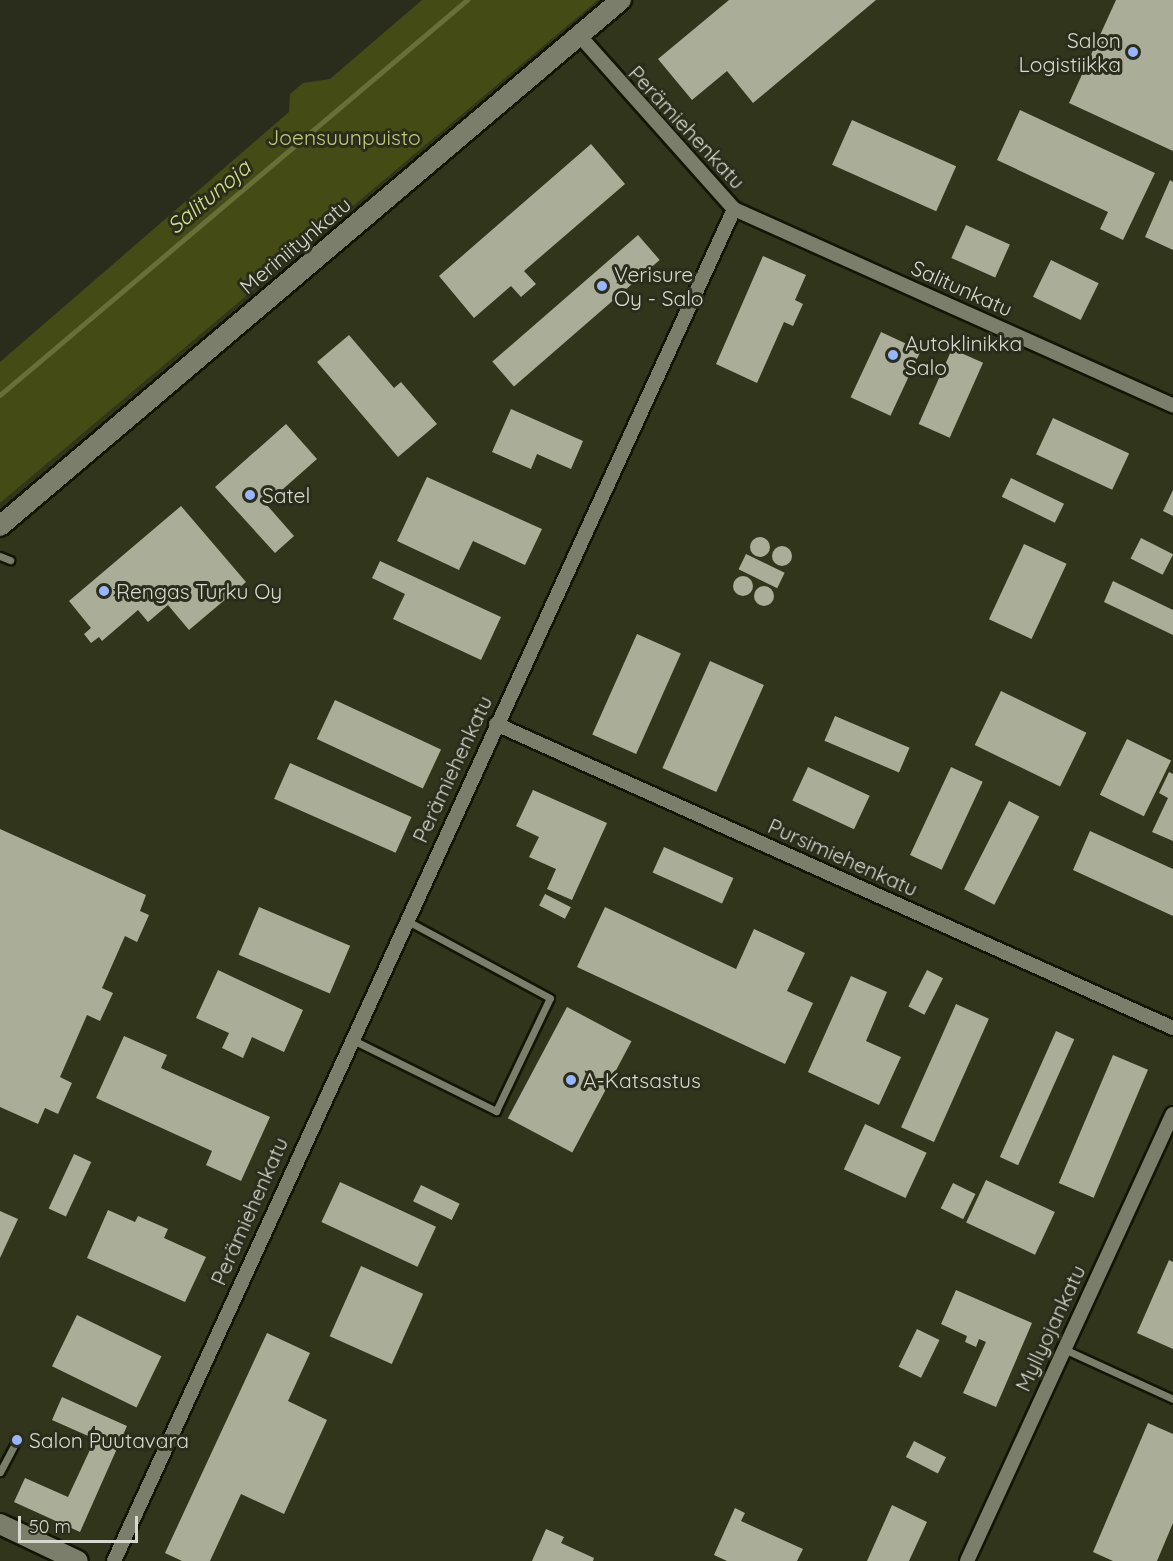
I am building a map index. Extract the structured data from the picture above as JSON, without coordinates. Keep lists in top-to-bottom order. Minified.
{"streets":{"main road":["Meriniitynkatu"],"street":["Perämiehenkatu","Salitunkatu","Pursimiehenkatu","Myllyojankatu"]},"crossings":[["Perämiehenkatu","Meriniitynkatu"],["Perämiehenkatu","Salitunkatu"],["Perämiehenkatu","Pursimiehenkatu"]],"water":["Salitunoja"],"parks":["Joensuunpuisto"],"places":["Salon Logistiikka","Verisure Oy - Salo","Autoklinikka Salo","Satel","Rengas Turku Oy","A-Katsastus","Salon Puutavara"],"scale_bar":"50 m"}
